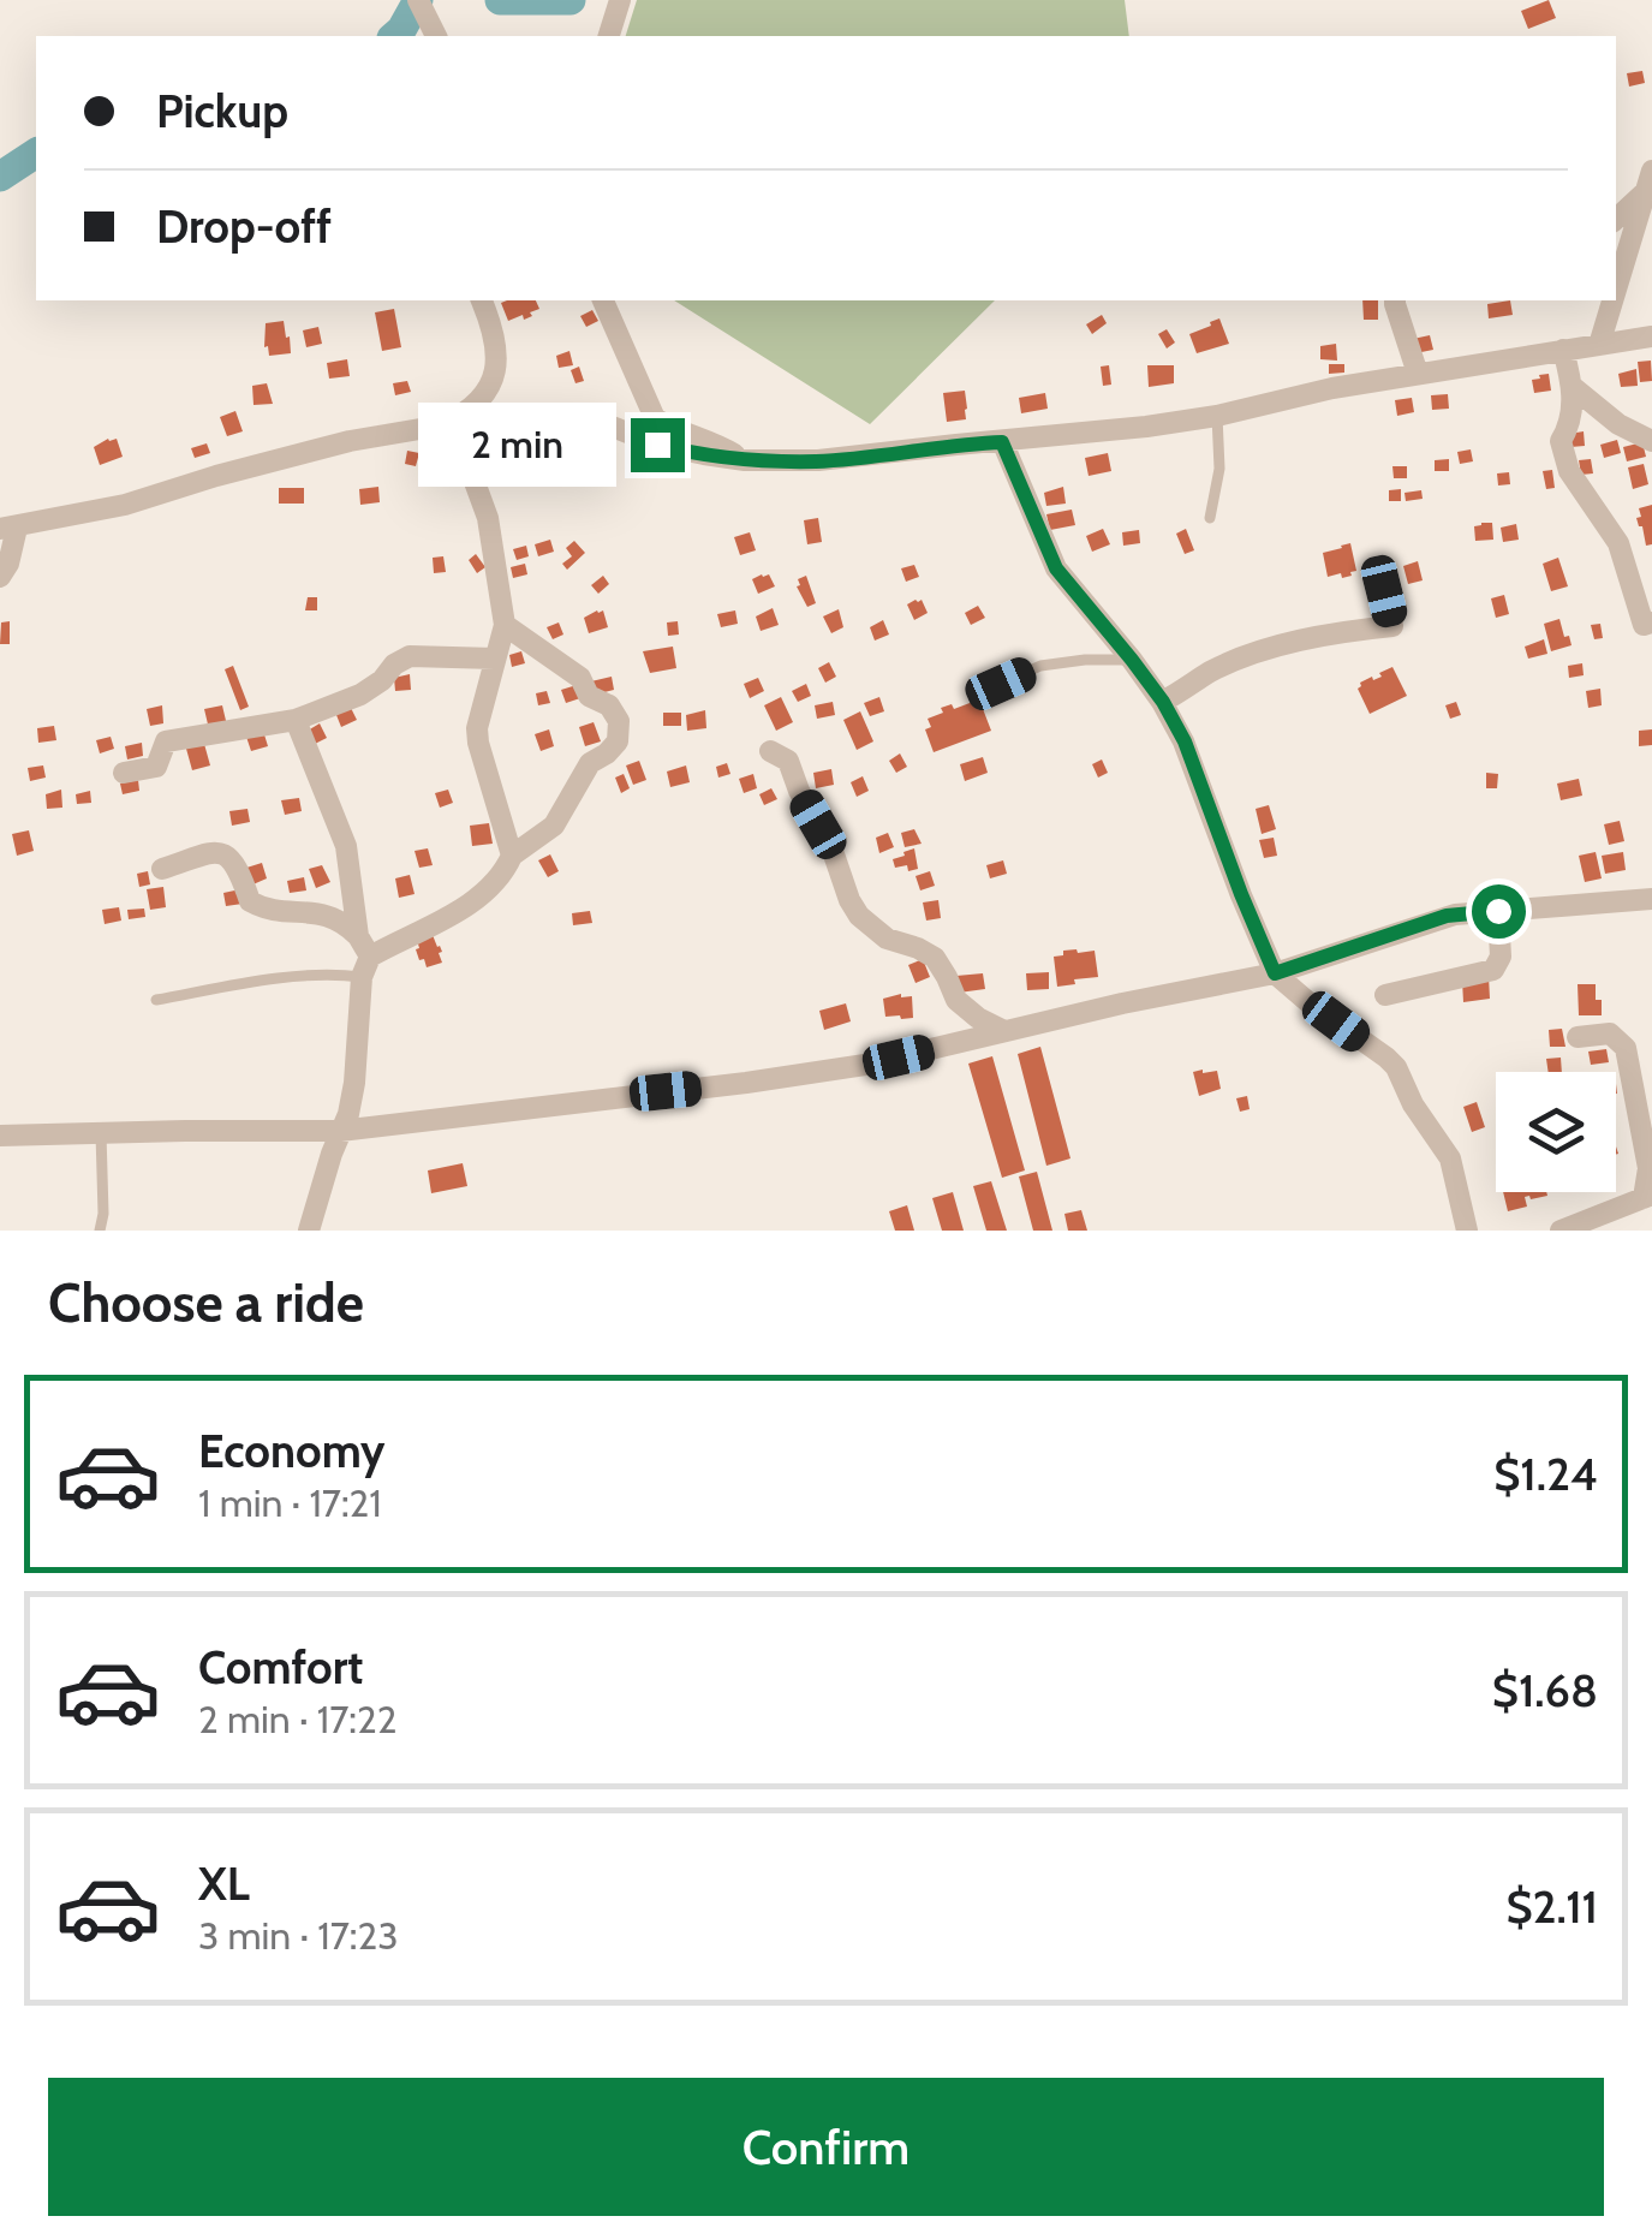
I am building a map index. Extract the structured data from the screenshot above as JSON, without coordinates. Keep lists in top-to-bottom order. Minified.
{"page":{"banner":["Pickup","Drop-off"],"bubble":"2 min","heading":"Choose a ride","list":[{"name":"Economy","note":"1 min · 17:21","value":"$1.24"},{"name":"Comfort","note":"2 min · 17:22","value":"$1.68"},{"name":"XL","note":"3 min · 17:23","value":"$2.11"}],"buttons":"Confirm"}}
